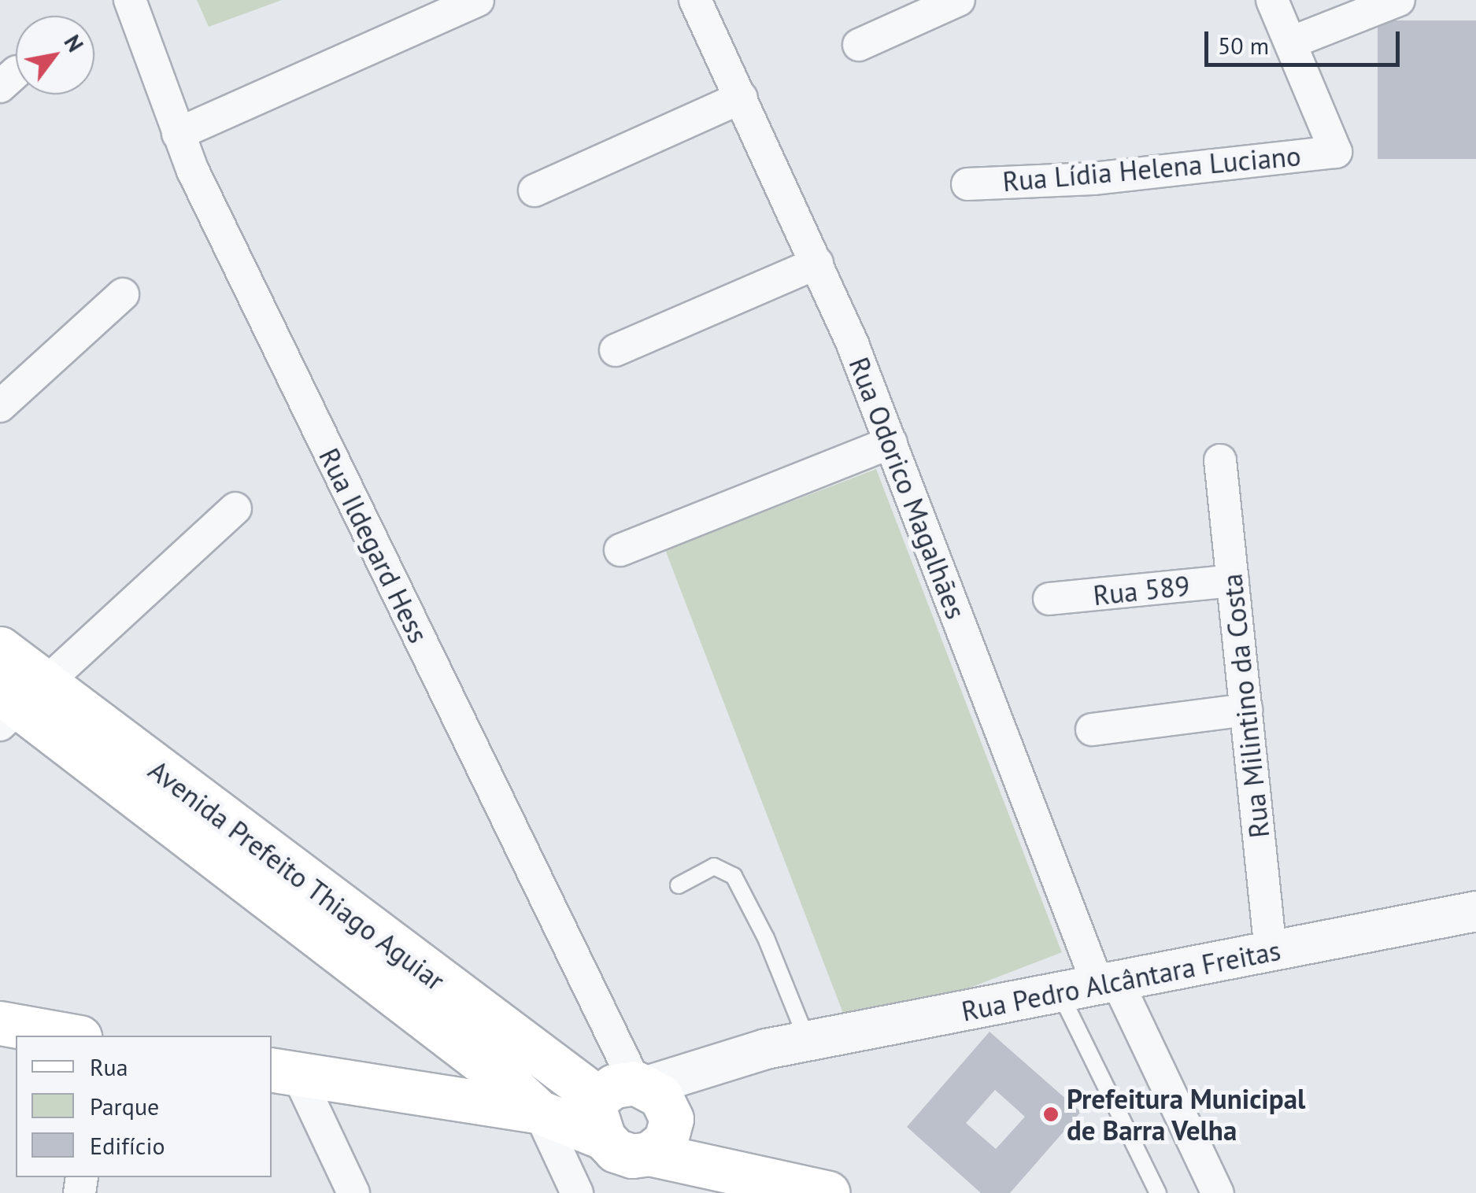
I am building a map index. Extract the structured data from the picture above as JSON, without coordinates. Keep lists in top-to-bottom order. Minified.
{"streets":{"main road":["Avenida Prefeito Thiago Aguiar"],"street":["Rua Lídia Helena Luciano","Rua Odorico Magalhães","Rua Ildegard Hess","Rua 589","Rua Milintino da Costa","Rua Pedro Alcântara Freitas"]},"crossings":[["Rua Odorico Magalhães","Rua Pedro Alcântara Freitas"],["Rua Ildegard Hess","Avenida Prefeito Thiago Aguiar"],["Rua Ildegard Hess","Rua Pedro Alcântara Freitas"],["Rua 589","Rua Milintino da Costa"],["Rua Milintino da Costa","Rua Pedro Alcântara Freitas"],["Avenida Prefeito Thiago Aguiar","Rua Pedro Alcântara Freitas"]],"places":["Prefeitura Municipal de Barra Velha"],"legend":["Rua","Parque","Edifício"],"scale_bar":"50 m","north":"top right"}
